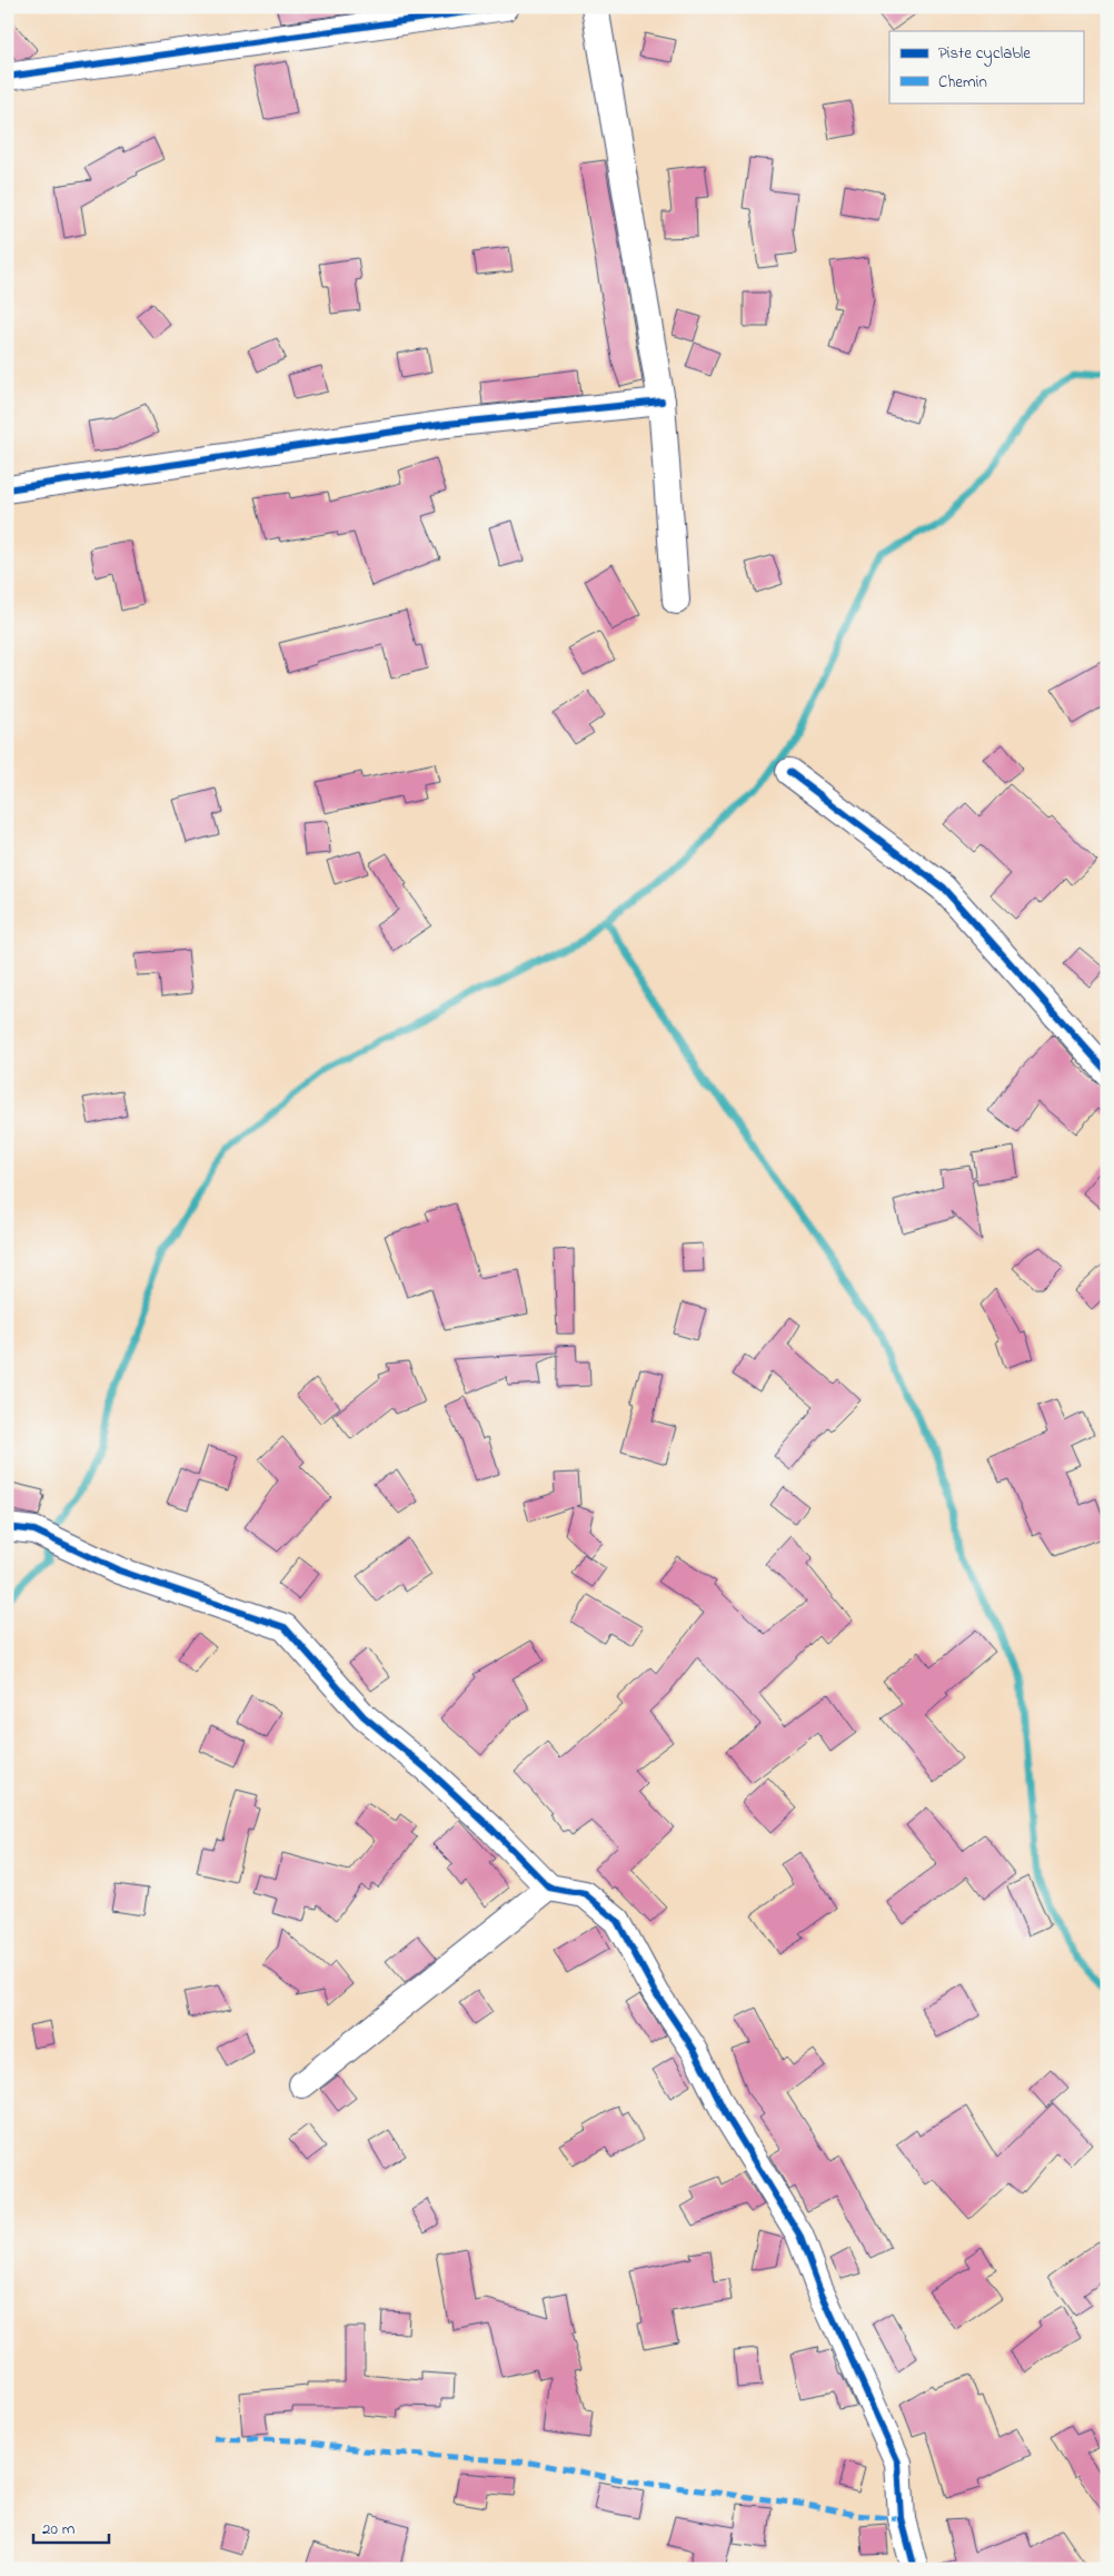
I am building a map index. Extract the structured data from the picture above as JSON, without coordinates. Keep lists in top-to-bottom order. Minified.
{"legend":["Piste cyclable","Chemin"],"scale_bar":"20 m"}
